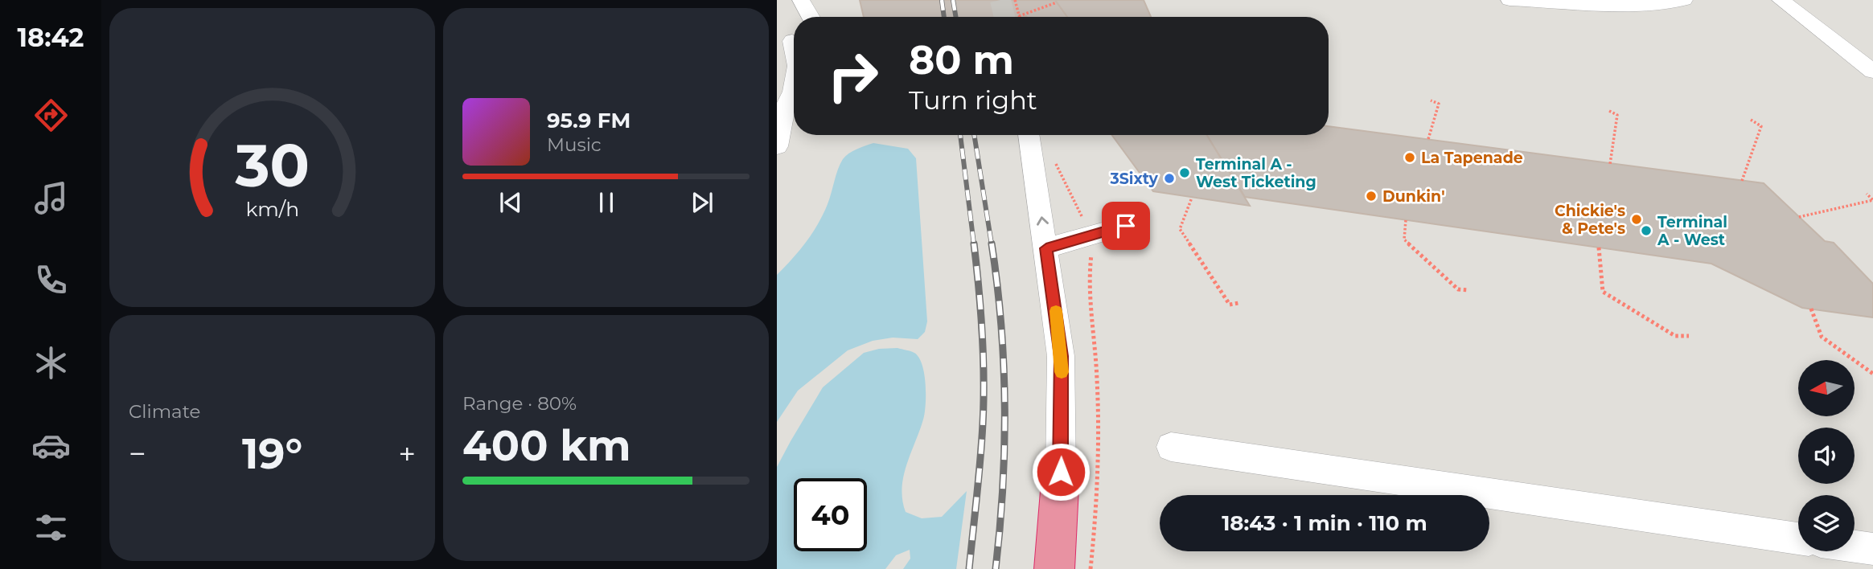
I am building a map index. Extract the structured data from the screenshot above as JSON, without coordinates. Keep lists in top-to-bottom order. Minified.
{"places":["La Tapenade","Terminal A - West Ticketing","3Sixty","Dunkin'","Chickie's & Pete's","Terminal A - West"],"north":"left","page":{"tabs":"18:42","turn":["80 m","Turn right"],"song":["95.9 FM","Music"],"tile":["Climate",["Range · 80%","400 km"]],"heat":["−","19°","+"],"limit":"40","trip":"18:43 · 1 min · 110 m","gauge":["30","km/h"]}}
